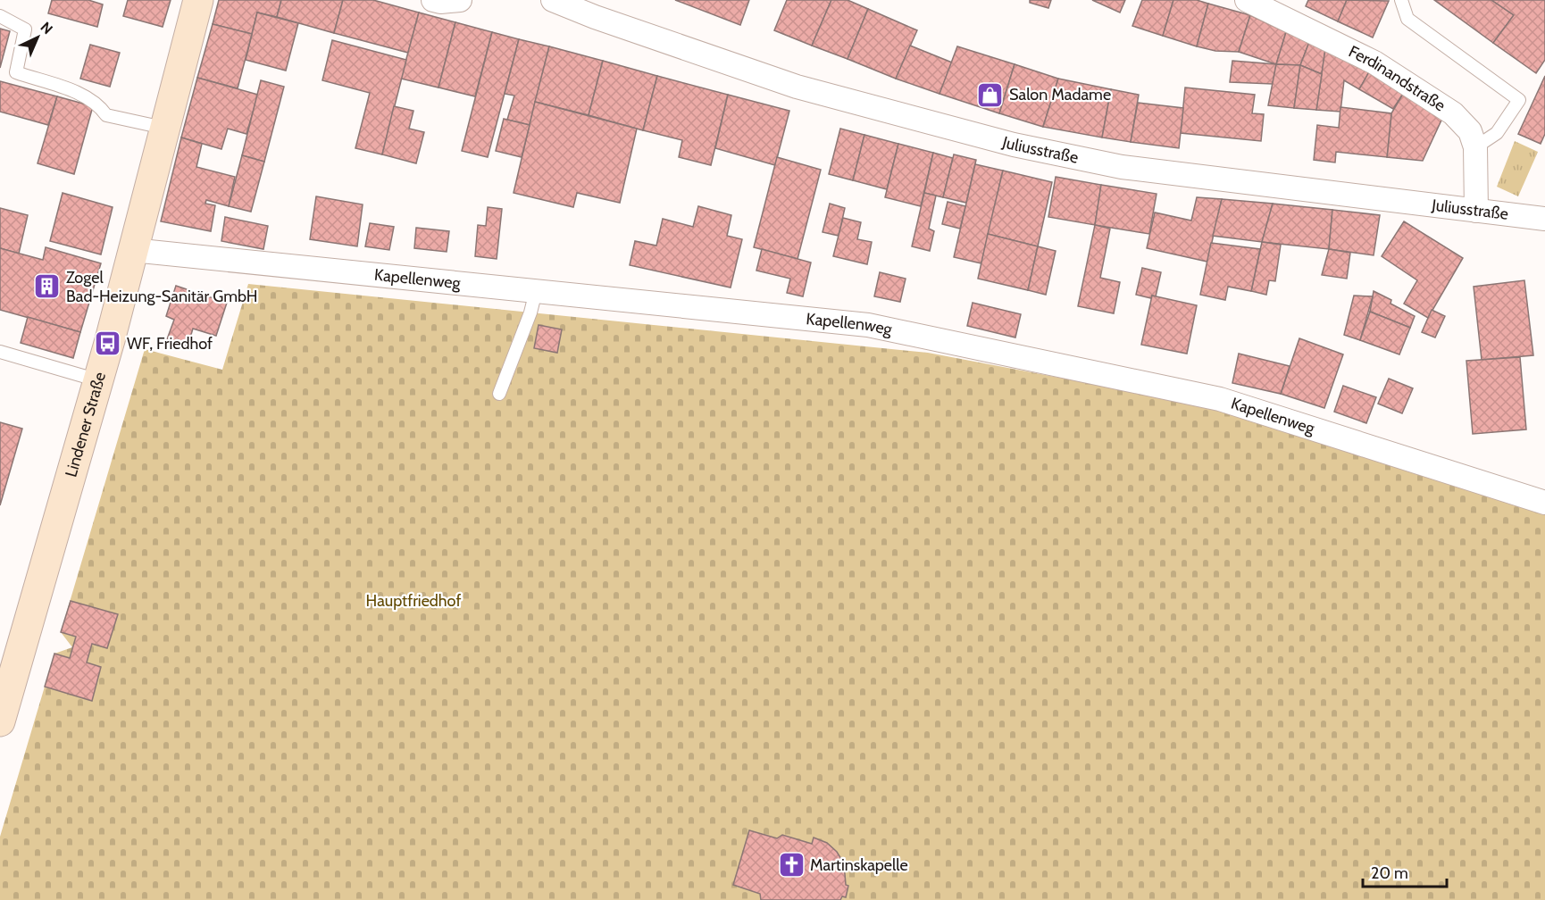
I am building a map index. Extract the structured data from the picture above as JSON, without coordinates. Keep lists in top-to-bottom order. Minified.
{"streets":{"main road":["Lindener Straße"],"street":["Ferdinandstraße","Juliusstraße","Kapellenweg"]},"crossings":[["Ferdinandstraße","Juliusstraße"],["Kapellenweg","Lindener Straße"]],"parks":["Hauptfriedhof"],"places":{"shop":["Salon Madame"],"building":["Zogel Bad-Heizung-Sanitär GmbH"],"bus stop":["WF, Friedhof"],"church":["Martinskapelle"]},"scale_bar":"20 m","north":"top right"}
